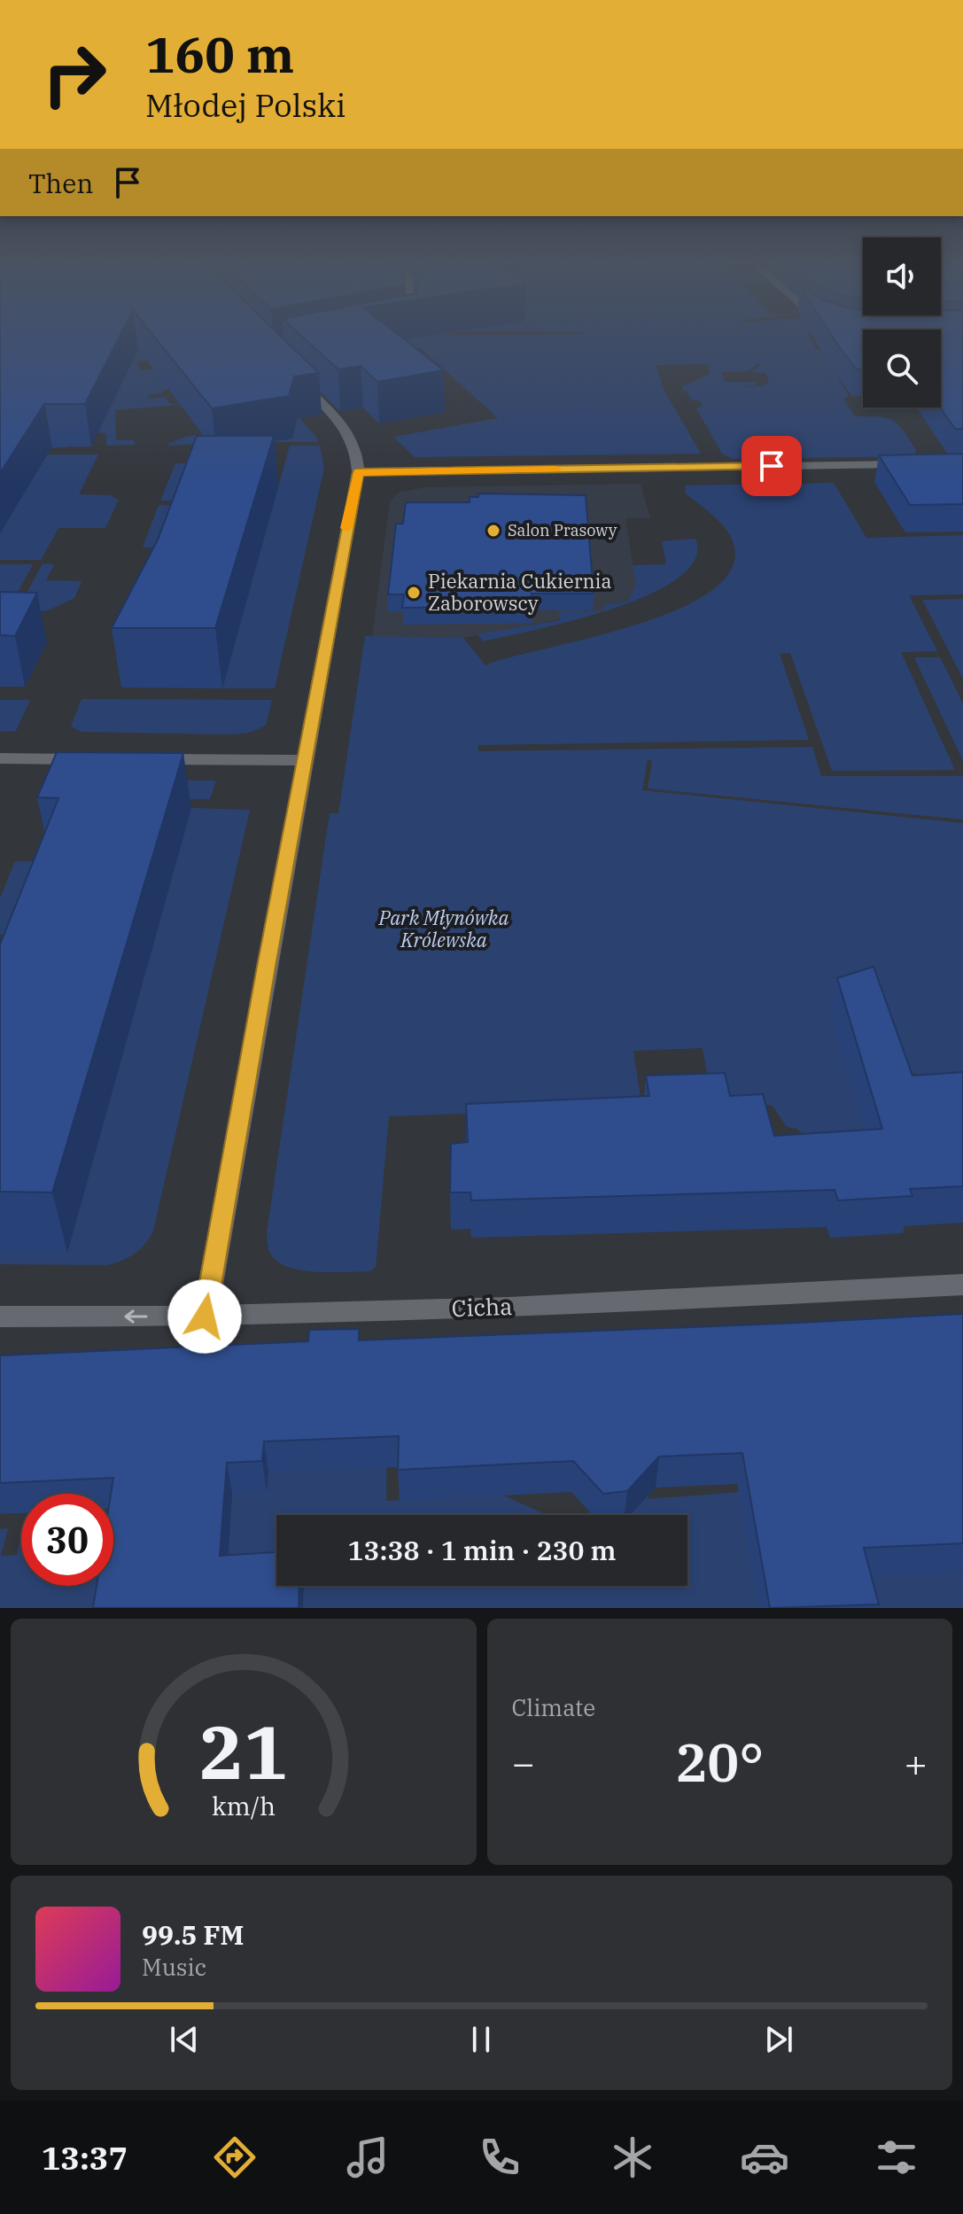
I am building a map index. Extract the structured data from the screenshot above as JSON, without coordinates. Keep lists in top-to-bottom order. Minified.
{"streets":{"street":["Cicha"]},"parks":["Park Młynówka Królewska"],"places":["Salon Prasowy","Piekarnia Cukiernia Zaborowscy"],"page":{"turn":["160 m","Młodej Polski"],"then":"Then","limit":"30","trip":"13:38 · 1 min · 230 m","tile":"Climate","heat":["−","20°","+"],"song":["99.5 FM","Music"],"tabs":"13:37","gauge":["21","km/h"]}}
